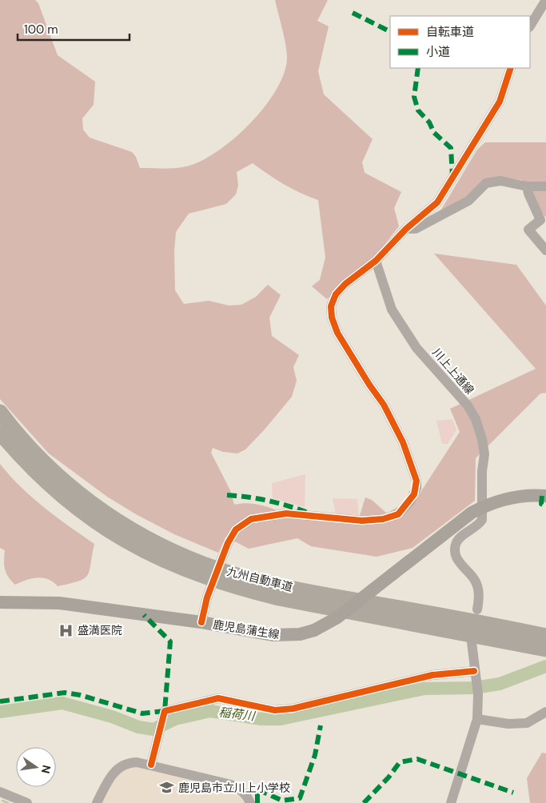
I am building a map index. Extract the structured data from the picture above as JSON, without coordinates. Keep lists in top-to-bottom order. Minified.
{"streets":{"highway":["九州自動車道"],"main road":["鹿児島蒲生線"],"street":["川上上通線"]},"crossings":[["川上上通線","鹿児島蒲生線"]],"water":["稲荷川"],"places":{"hospital":["盛満医院"],"school or university":["鹿児島市立川上小学校"]},"legend":["自転車道","小道"],"scale_bar":"100 m","north":"right"}
